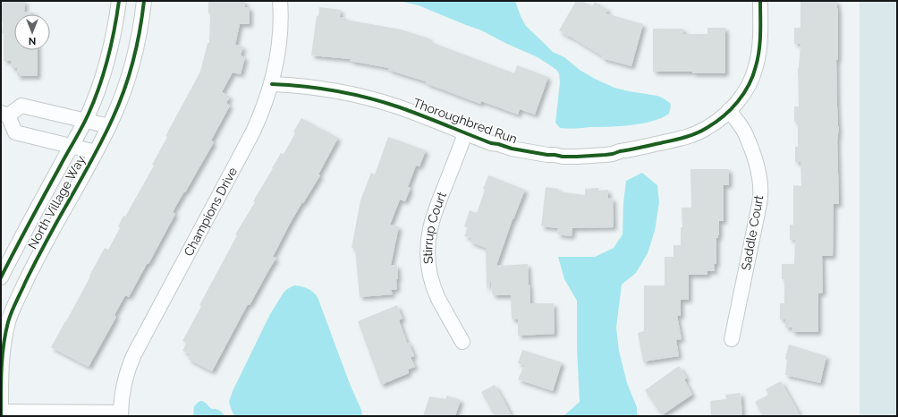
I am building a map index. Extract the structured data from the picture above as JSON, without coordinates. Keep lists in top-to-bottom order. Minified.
{"streets":{"street":["Thoroughbred Run","North Village Way","Champions Drive","Stirrup Court","Saddle Court"]},"crossings":[["Thoroughbred Run","Champions Drive"],["Thoroughbred Run","Stirrup Court"],["Thoroughbred Run","Saddle Court"]],"north":"bottom"}
